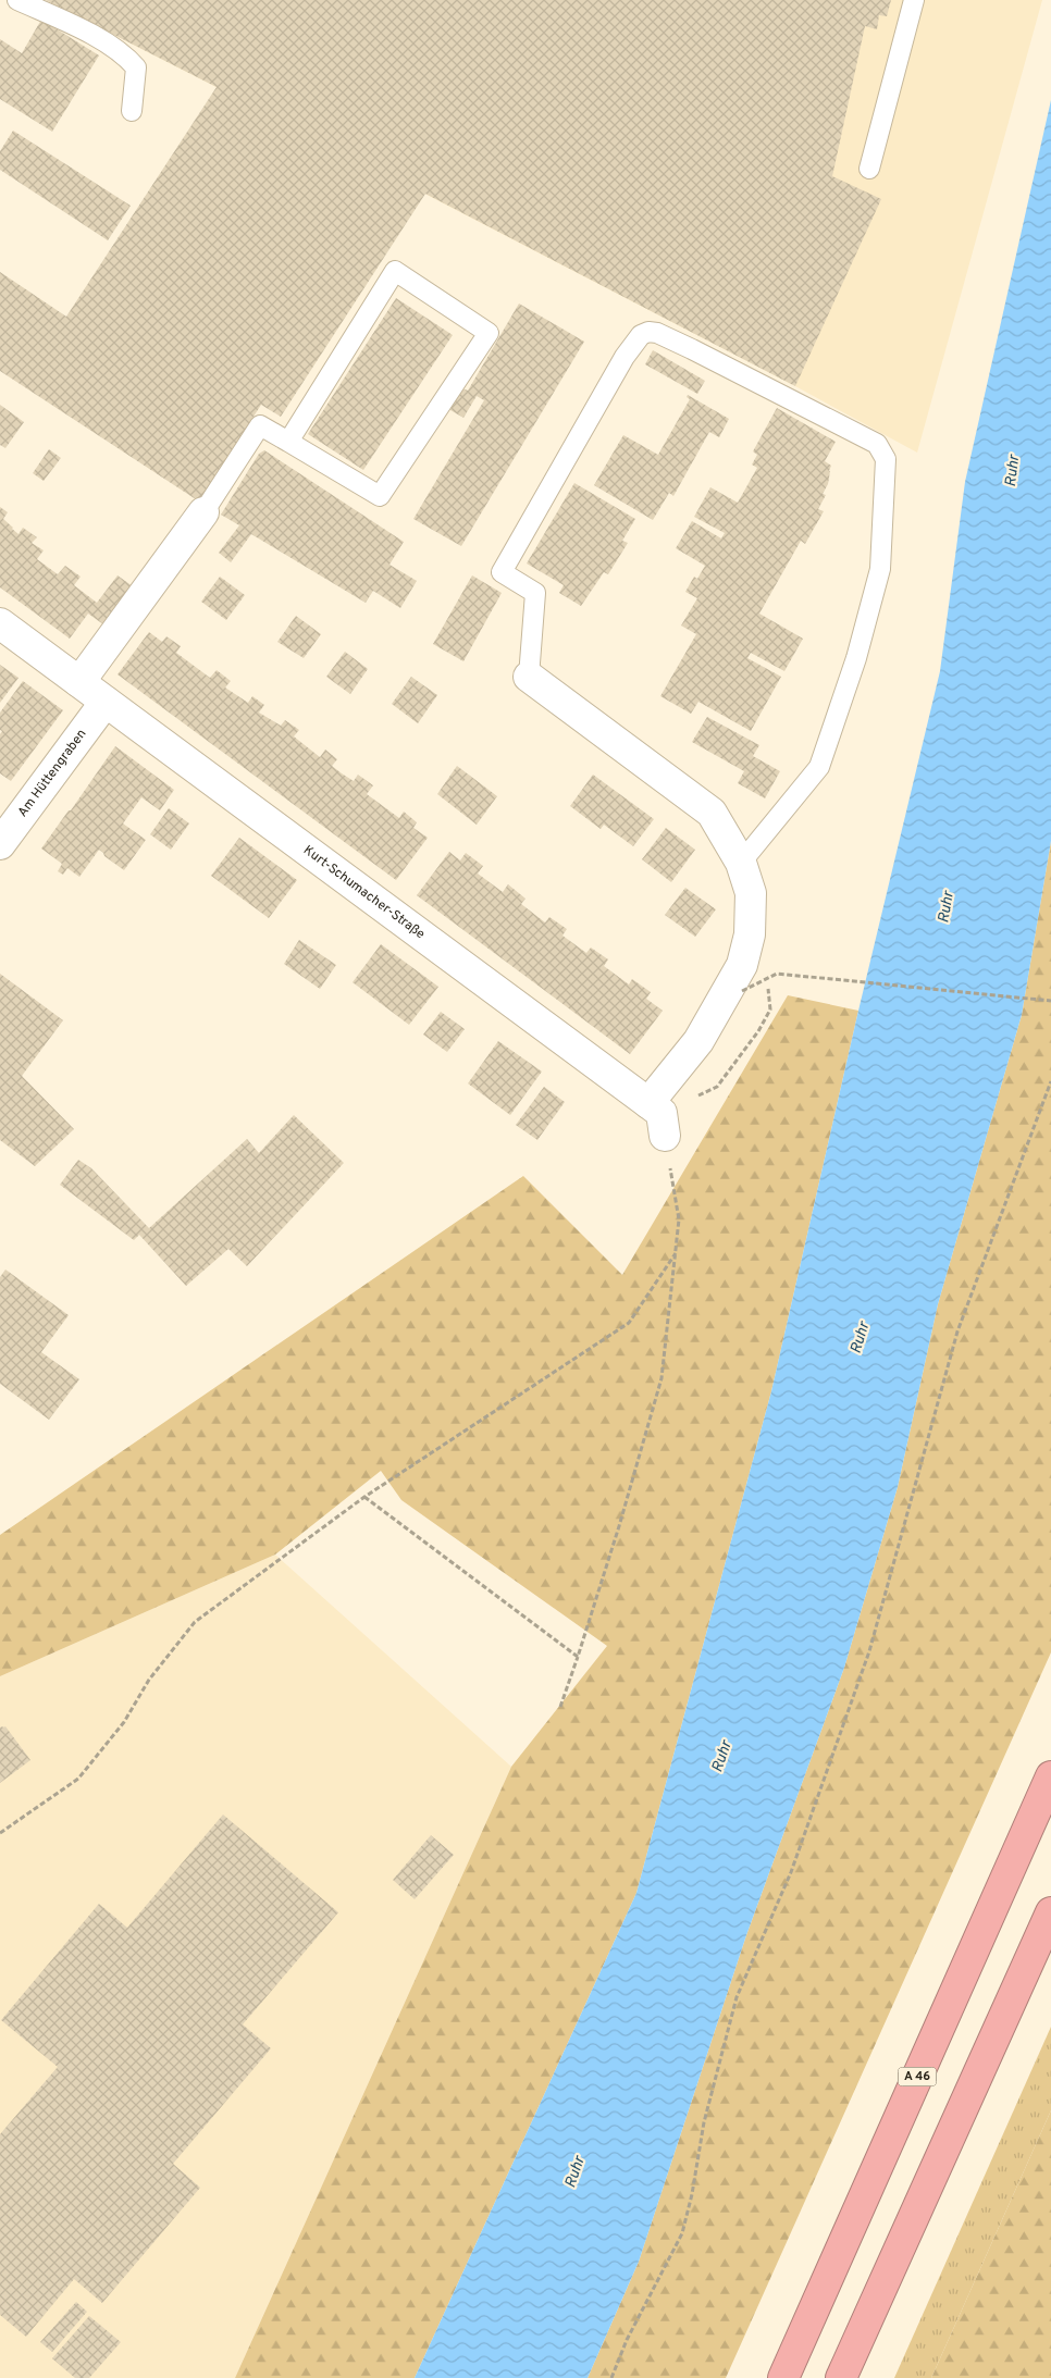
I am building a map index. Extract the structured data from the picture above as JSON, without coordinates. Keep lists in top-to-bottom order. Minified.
{"streets":{"highway":["A 46"],"street":["Am Hüttengraben","Kurt-Schumacher-Straße"]},"crossings":[["Am Hüttengraben","Kurt-Schumacher-Straße"]],"water":["Ruhr"]}
